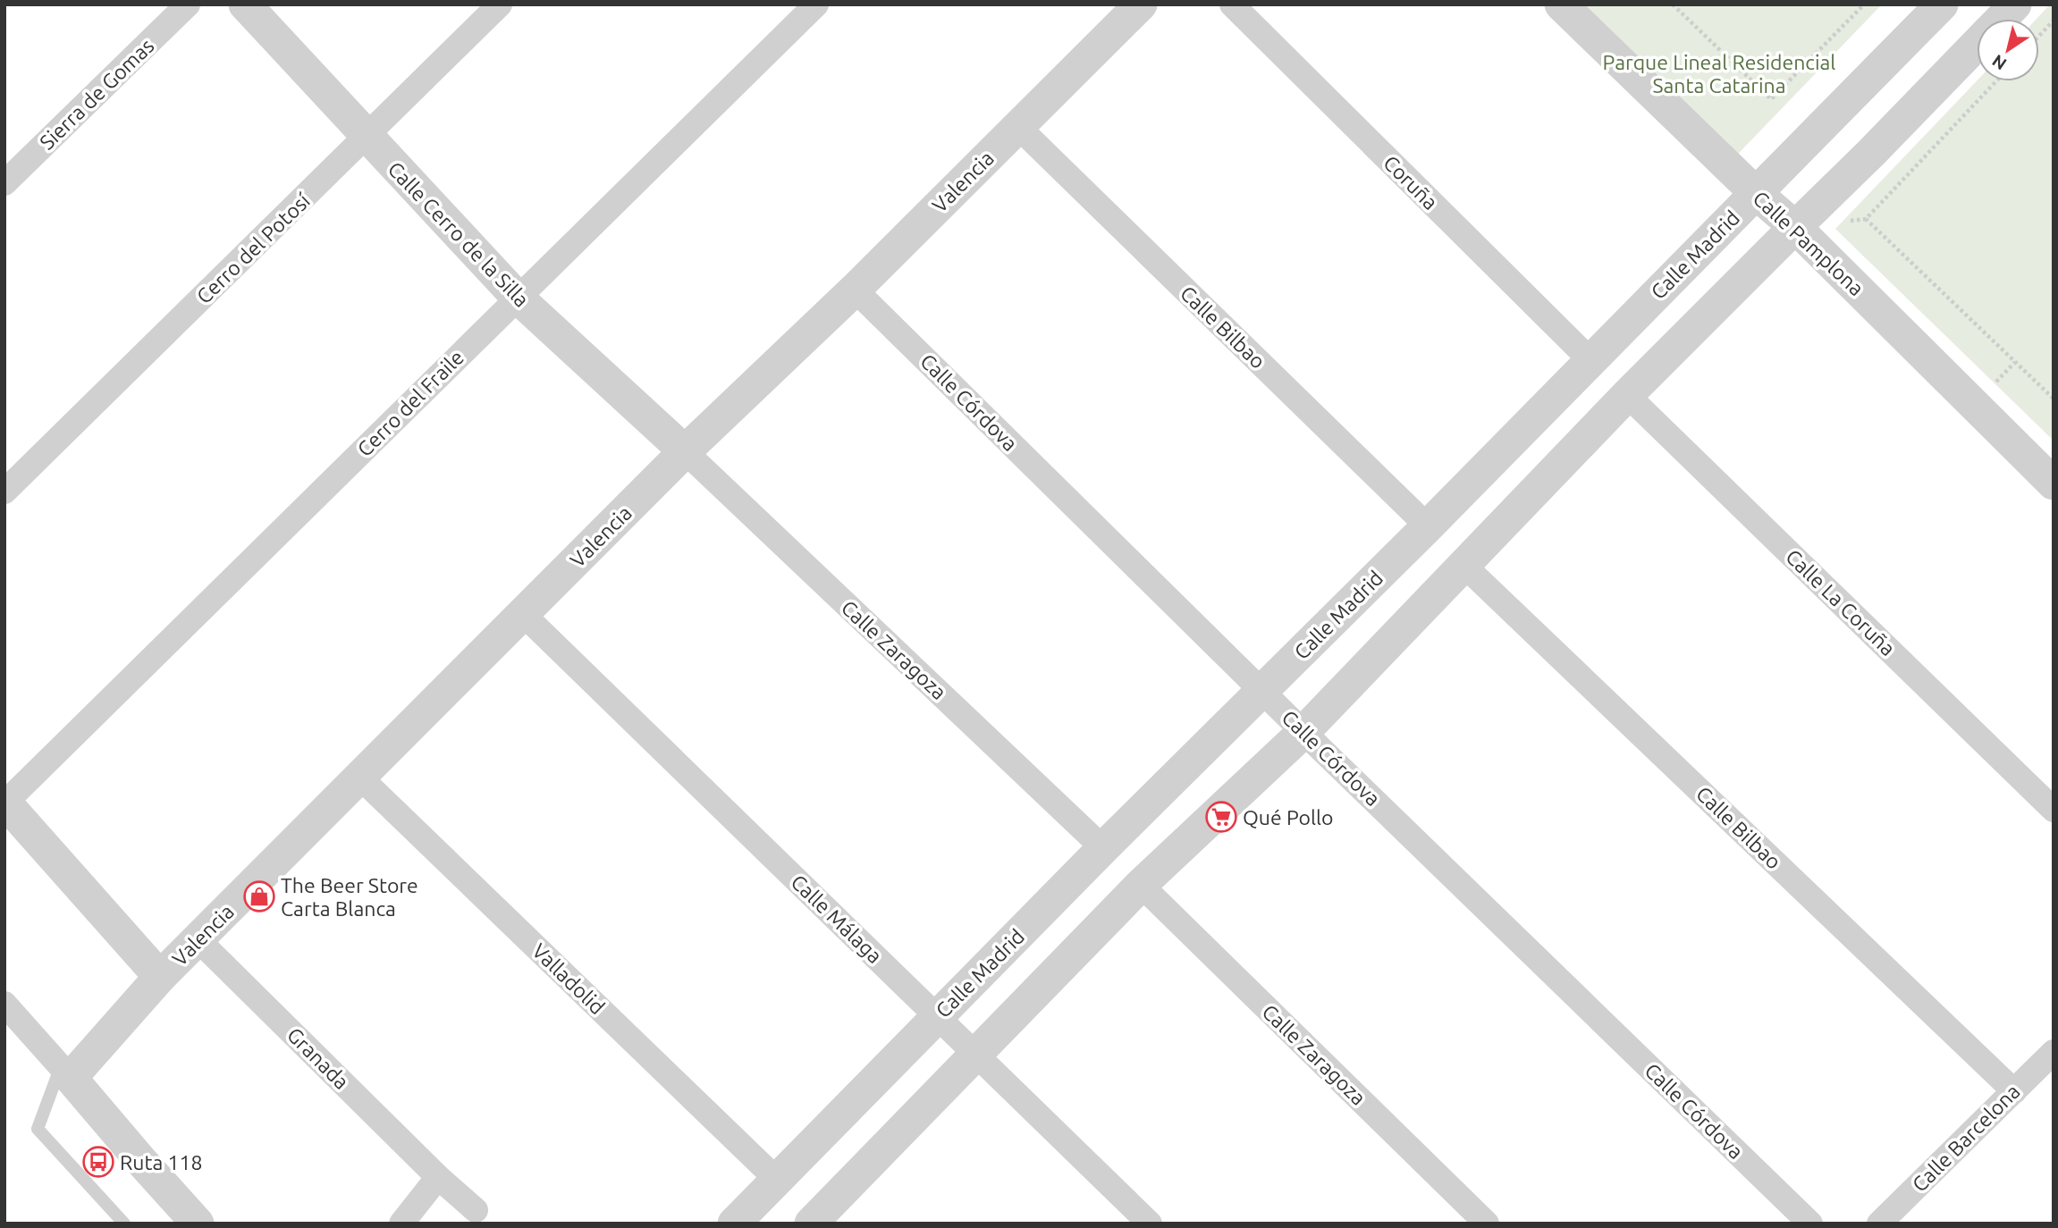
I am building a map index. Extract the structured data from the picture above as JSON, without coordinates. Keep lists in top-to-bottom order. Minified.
{"streets":{"street":["Sierra de Gomas","Valencia","Coruña","Calle Cerro de la Silla","Calle Pamplona","Cerro del Potosí","Calle Madrid","Calle Bilbao","Calle Córdova","Cerro del Fraile","Calle La Coruña","Calle Zaragoza","Calle Málaga","Valladolid","Granada","Calle Barcelona"]},"crossings":[["Valencia","Calle Cerro de la Silla"],["Valencia","Calle Bilbao"],["Valencia","Calle Córdova"],["Valencia","Calle Zaragoza"],["Valencia","Calle Málaga"],["Valencia","Valladolid"],["Valencia","Granada"],["Coruña","Calle Madrid"],["Calle Cerro de la Silla","Cerro del Potosí"],["Calle Cerro de la Silla","Cerro del Fraile"],["Calle Cerro de la Silla","Calle Zaragoza"],["Calle Pamplona","Calle Madrid"],["Calle Madrid","Calle Bilbao"],["Calle Madrid","Calle Córdova"],["Calle Madrid","Calle Zaragoza"],["Calle Madrid","Calle Málaga"],["Calle Madrid","Valladolid"],["Calle Bilbao","Calle Barcelona"]],"parks":["Parque Lineal Residencial Santa Catarina"],"places":{"supermarket":["Qué Pollo"],"shop":["The Beer Store Carta Blanca"],"bus stop":["Ruta 118"]},"north":"bottom left"}
